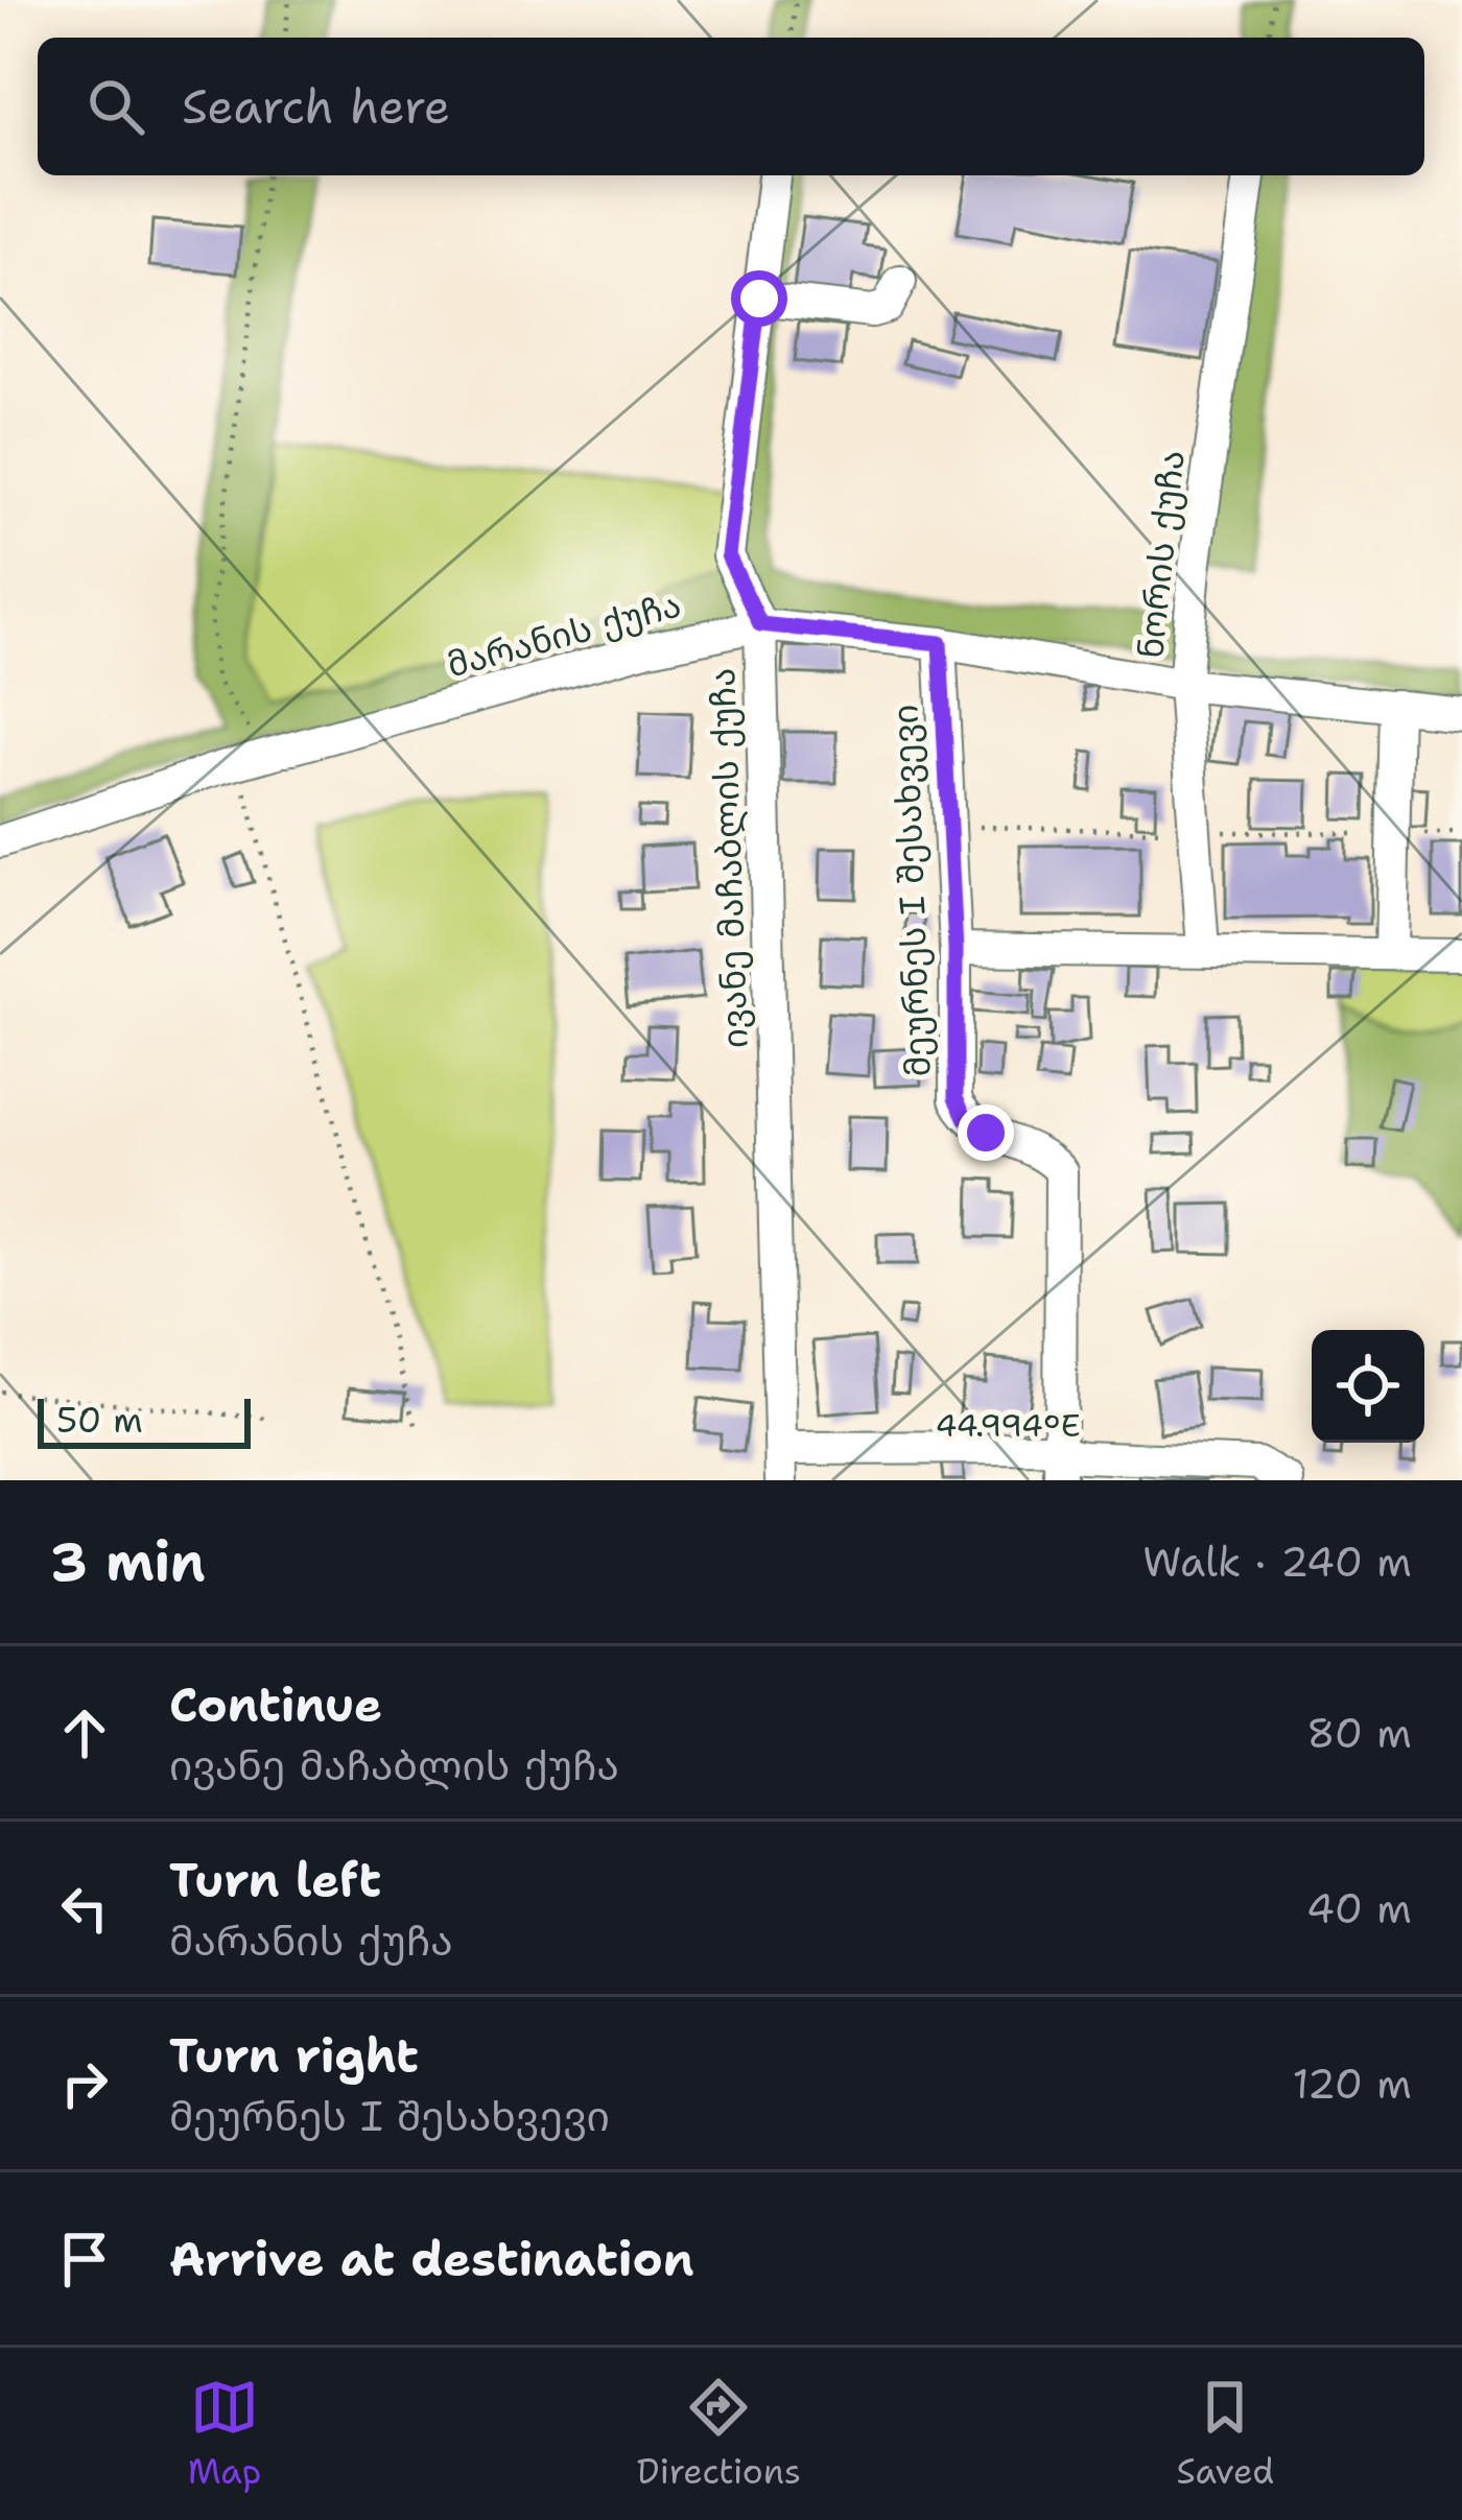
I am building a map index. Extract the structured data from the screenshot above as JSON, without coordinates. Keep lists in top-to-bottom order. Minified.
{"streets":{"street":["ნორის ქუჩა","მარანის ქუჩა","ივანე მაჩაბლის ქუჩა","მეურნეს I შესახვევი"]},"crossings":[["ნორის ქუჩა","მარანის ქუჩა"],["მარანის ქუჩა","ივანე მაჩაბლის ქუჩა"],["მარანის ქუჩა","მეურნეს I შესახვევი"]],"scale_bar":"50 m","page":{"search":"Search here","scale":"50 m","heading":["3 min","Walk · 240 m"],"list":[["Continue","ივანე მაჩაბლის ქუჩა","80 m"],["Turn left","მარანის ქუჩა","40 m"],["Turn right","მეურნეს I შესახვევი","120 m"],"Arrive at destination"],"nav":["Map","Directions","Saved"]},"coordinates":["44.994°E"]}
